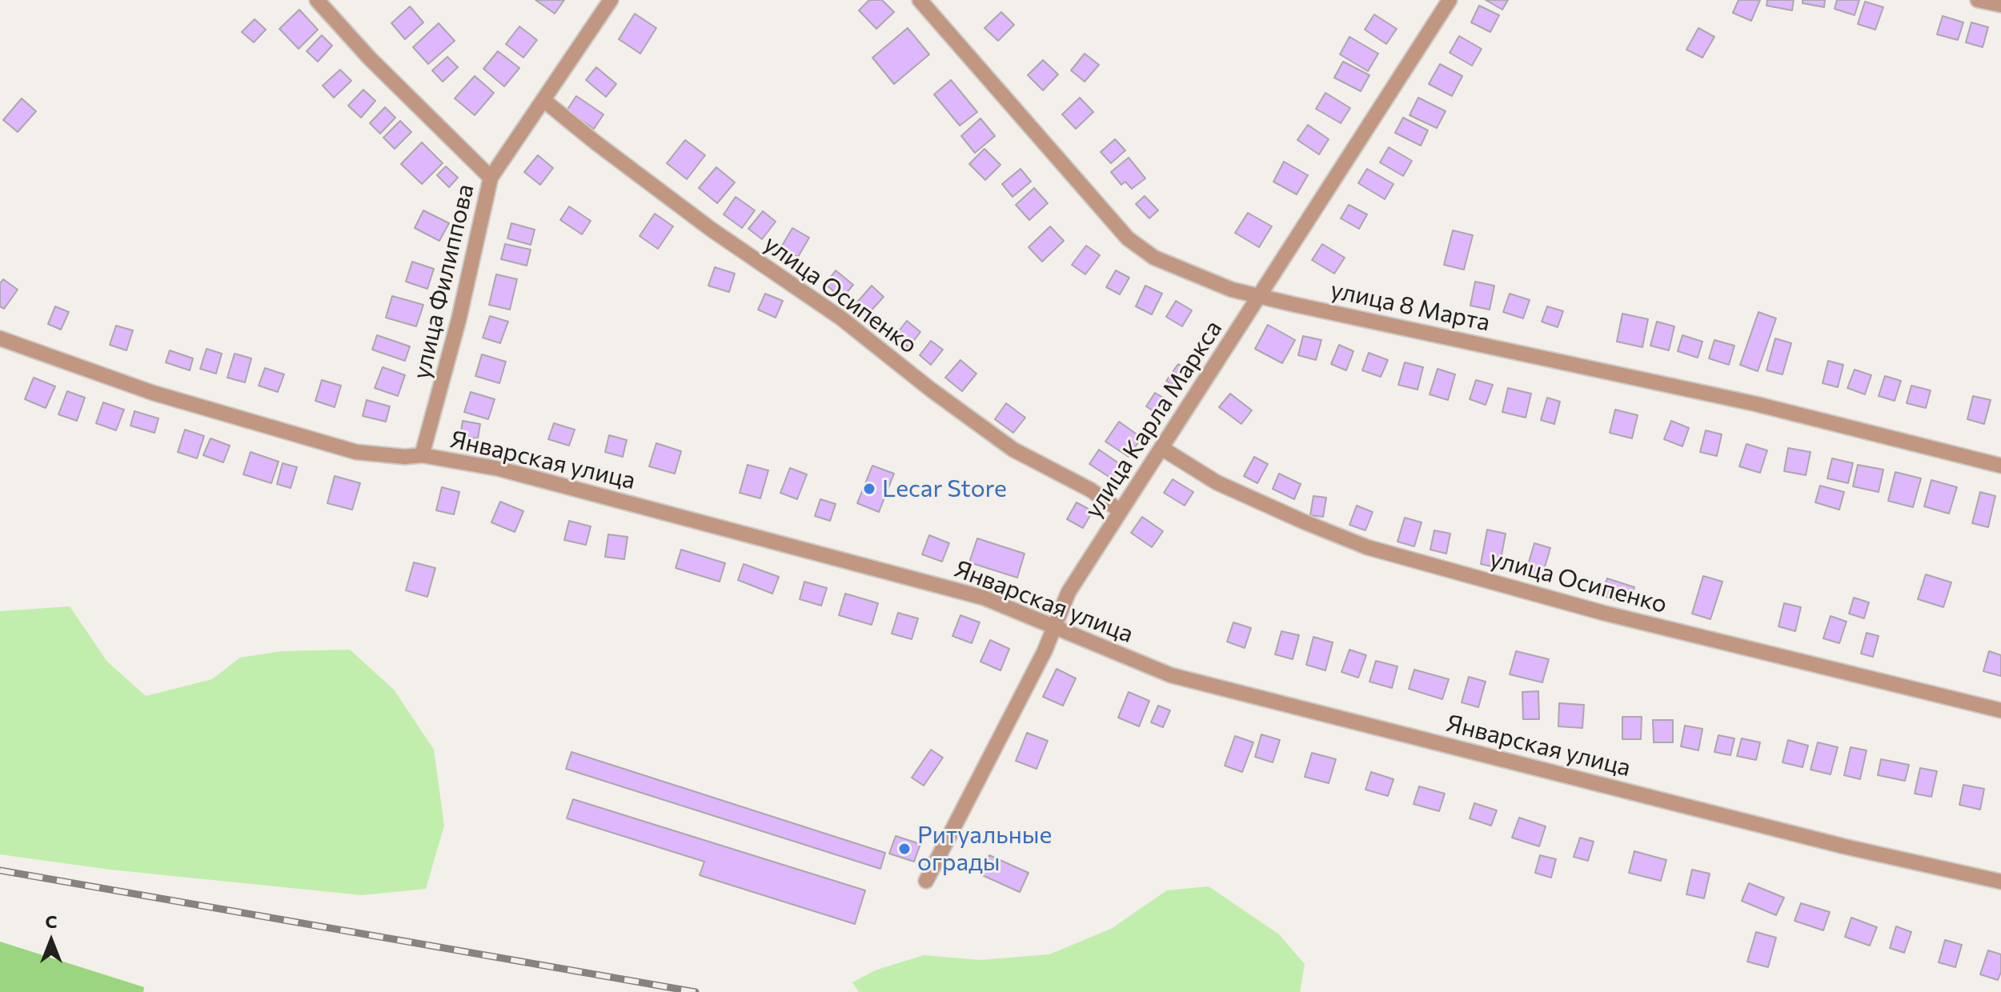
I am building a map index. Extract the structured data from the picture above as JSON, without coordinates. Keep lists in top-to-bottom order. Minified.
{"streets":{"street":["улица Филиппова","улица Осипенко","улица 8 Марта","улица Карла Маркса","Январская улица"]},"crossings":[["улица Филиппова","улица Осипенко"],["улица Филиппова","Январская улица"],["улица Осипенко","улица Карла Маркса"],["улица 8 Марта","улица Карла Маркса"],["улица Карла Маркса","Январская улица"]],"places":["Lecar Store","Ритуальные ограды"],"north":"top"}
